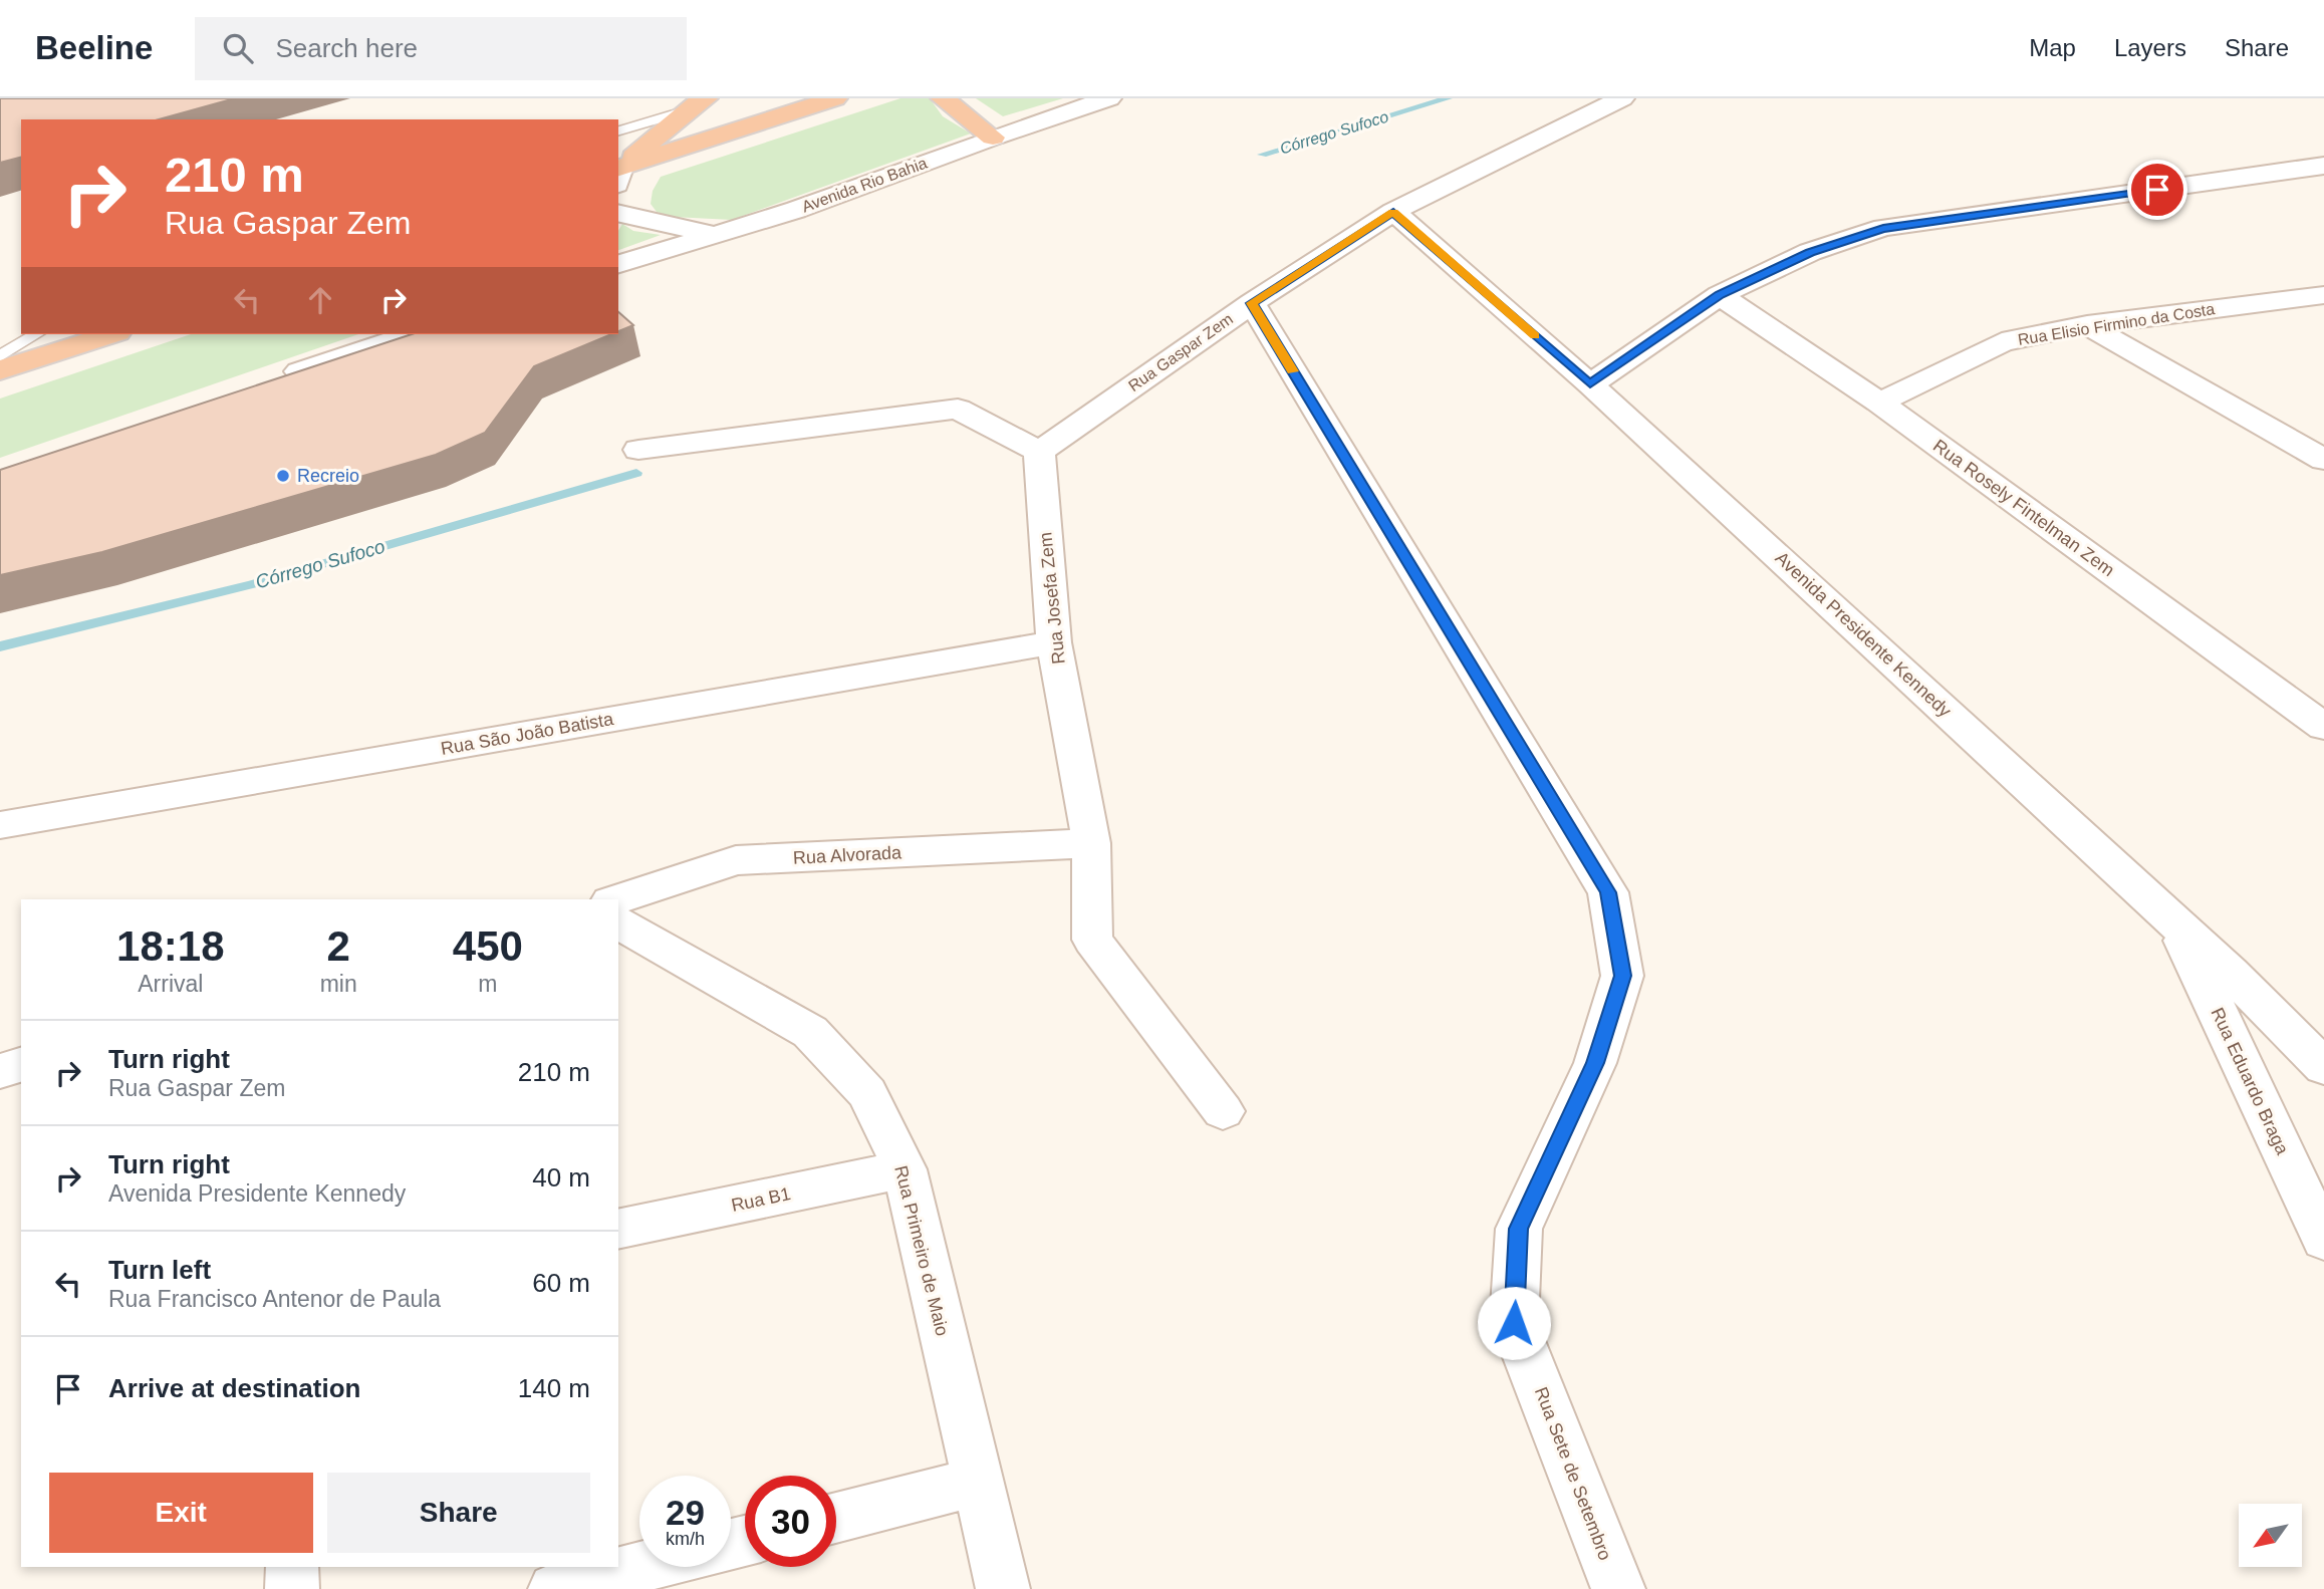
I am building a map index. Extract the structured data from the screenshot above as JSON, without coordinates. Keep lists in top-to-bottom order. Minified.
{"streets":{"street":["Avenida Rio Bahia","Rua Elisio Firmino da Costa","Rua Gaspar Zem","Rua Rosely Fintelman Zem","Rua Josefa Zem","Avenida Presidente Kennedy","Rua São João Batista","Rua Alvorada","Rua Eduardo Braga","Rua B1","Rua Primeiro de Maio","Rua Sete de Setembro"]},"crossings":[["Rua Elisio Firmino da Costa","Rua Rosely Fintelman Zem"],["Rua Gaspar Zem","Rua Josefa Zem"],["Rua Gaspar Zem","Avenida Presidente Kennedy"],["Rua Gaspar Zem","Rua Sete de Setembro"],["Rua Josefa Zem","Rua São João Batista"],["Rua Josefa Zem","Rua Alvorada"],["Avenida Presidente Kennedy","Rua Eduardo Braga"],["Rua B1","Rua Primeiro de Maio"]],"water":["Córrego Sufoco"],"places":["Recreio"],"north":"bottom left","page":{"header":"Beeline","search":"Search here","nav":["Map","Layers","Share"],"turn":["210 m","Rua Gaspar Zem"],"eta":["18:18","Arrival","2","min","450","m"],"list":[{"name":"Turn right","note":"Rua Gaspar Zem","value":"210 m"},{"name":"Turn right","note":"Avenida Presidente Kennedy","value":"40 m"},{"name":"Turn left","note":"Rua Francisco Antenor de Paula","value":"60 m"},{"name":"Arrive at destination","value":"140 m"}],"buttons":["Exit","Share"],"speed":"29 km/h","limit":"30"}}
